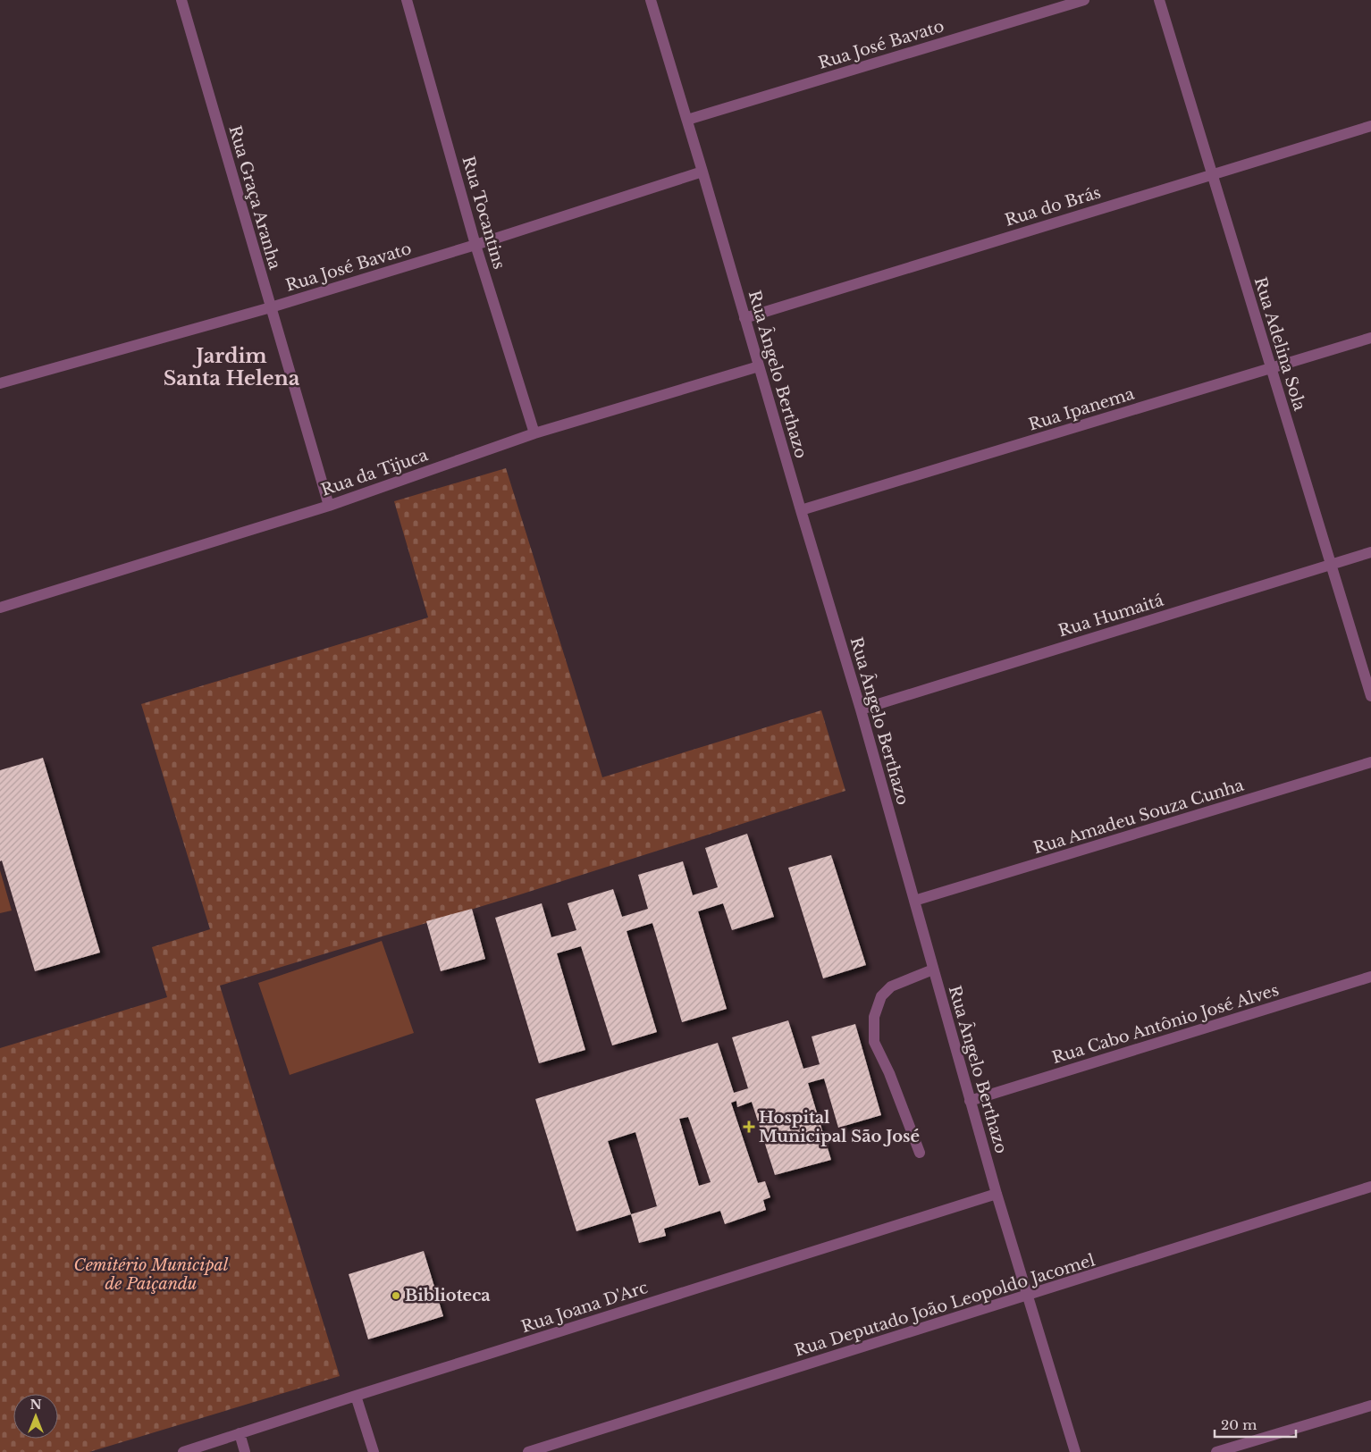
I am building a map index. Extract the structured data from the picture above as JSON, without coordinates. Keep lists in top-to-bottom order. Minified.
{"streets":{"street":["Rua José Bavato","Rua Graça Aranha","Rua do Brás","Rua Tocantins","Rua Adelina Sola","Rua Ângelo Berthazo","Rua Ipanema","Rua da Tijuca","Rua Humaitá","Rua Amadeu Souza Cunha","Rua Cabo Antônio José Alves","Rua Deputado João Leopoldo Jacomel","Rua Joana D'Arc"]},"crossings":[["Rua José Bavato","Rua Graça Aranha"],["Rua José Bavato","Rua Tocantins"],["Rua José Bavato","Rua Ângelo Berthazo"],["Rua Graça Aranha","Rua da Tijuca"],["Rua do Brás","Rua Adelina Sola"],["Rua do Brás","Rua Ângelo Berthazo"],["Rua Tocantins","Rua da Tijuca"],["Rua Adelina Sola","Rua Ipanema"],["Rua Adelina Sola","Rua Humaitá"],["Rua Ângelo Berthazo","Rua Ipanema"],["Rua Ângelo Berthazo","Rua da Tijuca"],["Rua Ângelo Berthazo","Rua Humaitá"],["Rua Ângelo Berthazo","Rua Amadeu Souza Cunha"],["Rua Ângelo Berthazo","Rua Cabo Antônio José Alves"],["Rua Ângelo Berthazo","Rua Deputado João Leopoldo Jacomel"],["Rua Ângelo Berthazo","Rua Joana D'Arc"]],"districts":["Jardim Santa Helena"],"parks":["Cemitério Municipal de Paiçandu"],"places":{"health":["Hospital Municipal São José"],"other":["Biblioteca"]},"scale_bar":"20 m","north":"top"}
